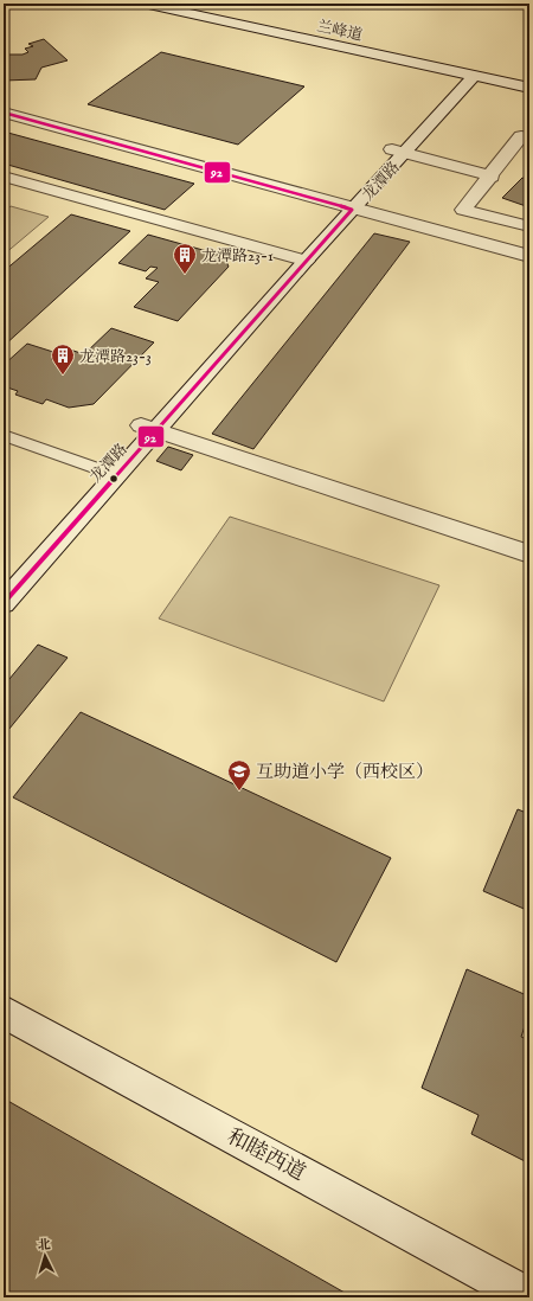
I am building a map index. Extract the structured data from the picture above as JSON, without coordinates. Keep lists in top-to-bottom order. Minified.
{"streets":{"street":["兰峰道","龙潭路","和睦西道"]},"crossings":[["兰峰道","龙潭路"]],"places":{"building":["龙潭路23-1","龙潭路23-3"],"school or university":["互助道小学（西校区）"]},"lines":["transit line 92"],"north":"top"}
